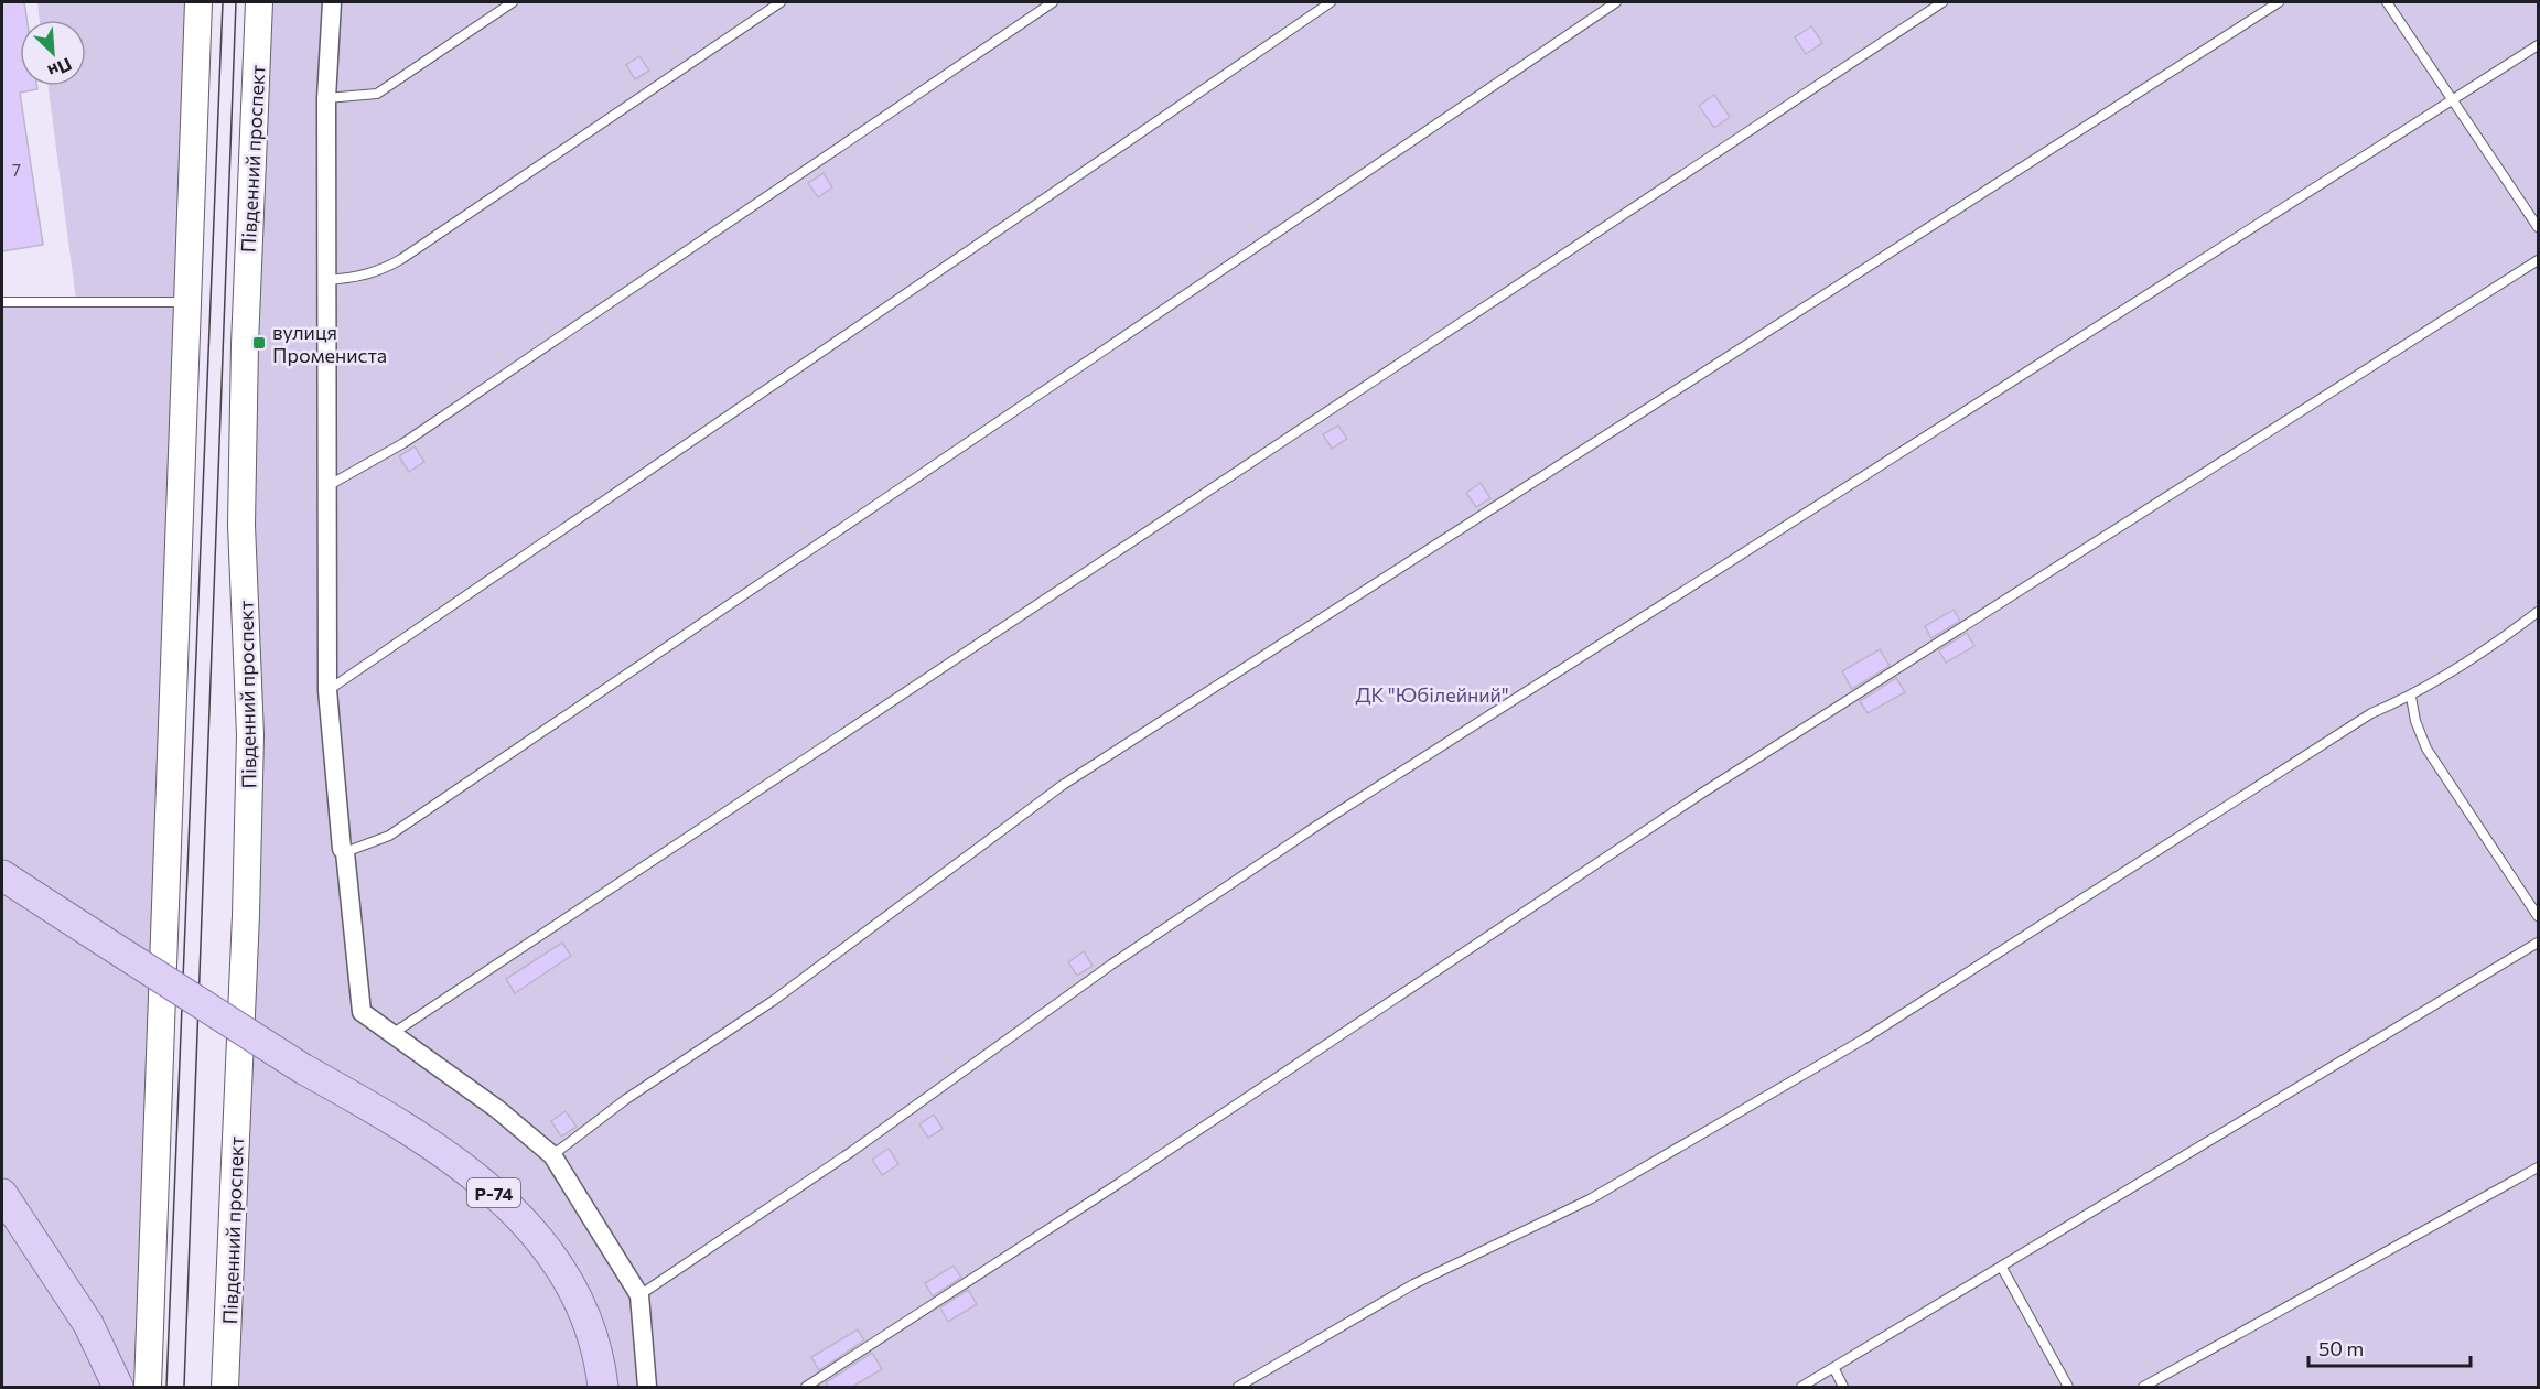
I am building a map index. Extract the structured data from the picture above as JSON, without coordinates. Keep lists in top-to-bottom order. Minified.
{"streets":{"main road":["Південний проспект","Р-74"]},"parks":["ДК \"Юбілейний\""],"places":{"transit":["вулиця Промениста"]},"house_numbers":["7"],"scale_bar":"50 m","north":"bottom right"}
